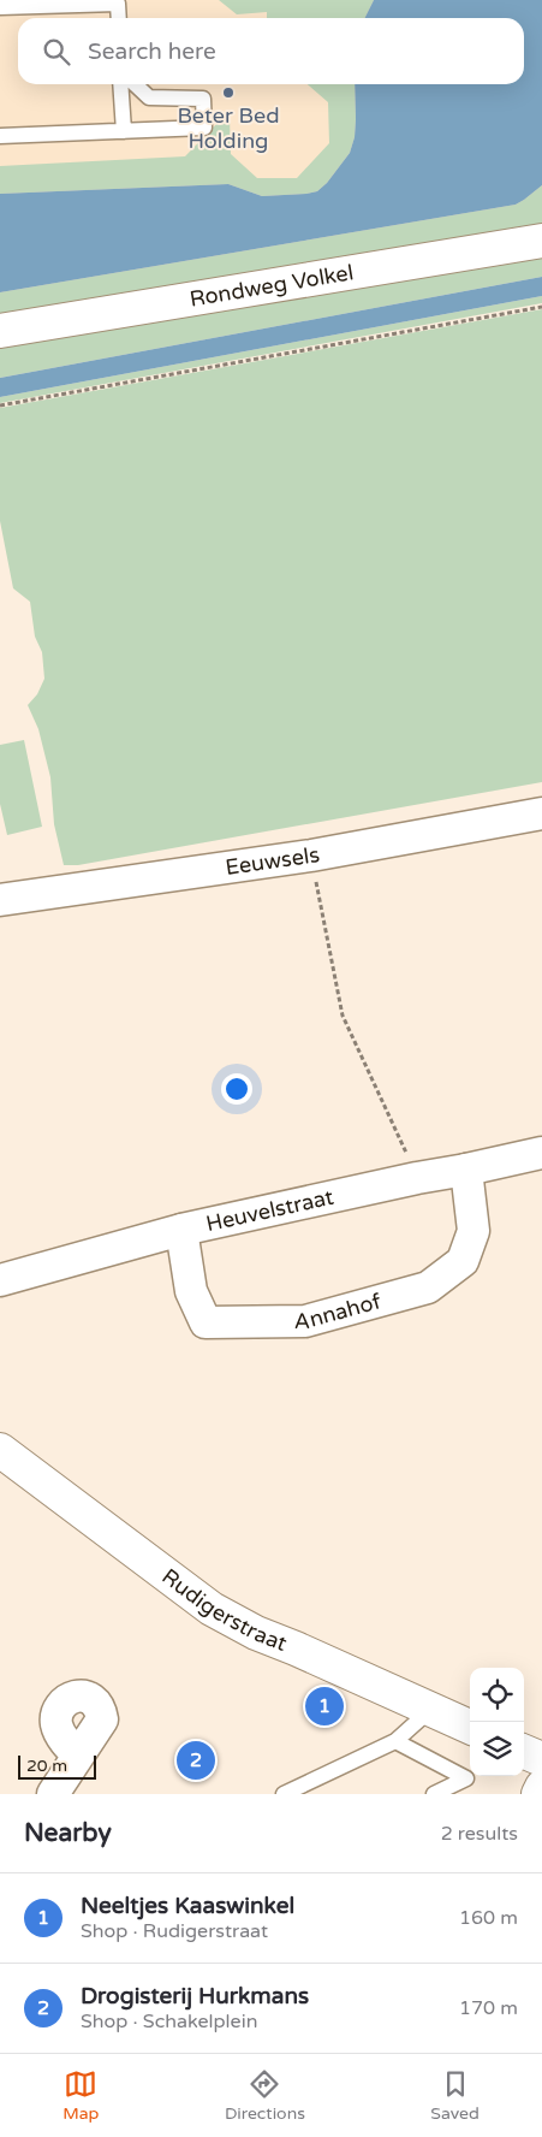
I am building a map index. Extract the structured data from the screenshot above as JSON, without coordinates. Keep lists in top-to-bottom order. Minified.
{"streets":{"street":["Rondweg Volkel","Eeuwsels","Heuvelstraat","Annahof","Rudigerstraat"]},"crossings":[["Heuvelstraat","Annahof"]],"places":["Beter Bed Holding"],"scale_bar":"20 m","page":{"search":"Search here","pins":["1","2"],"scale":"20 m","heading":["Nearby","2 results"],"list":[{"mark":"1","name":"Neeltjes Kaaswinkel","note":"Shop · Rudigerstraat","value":"160 m"},{"mark":"2","name":"Drogisterij Hurkmans","note":"Shop · Schakelplein","value":"170 m"}],"nav":["Map","Directions","Saved"]}}
